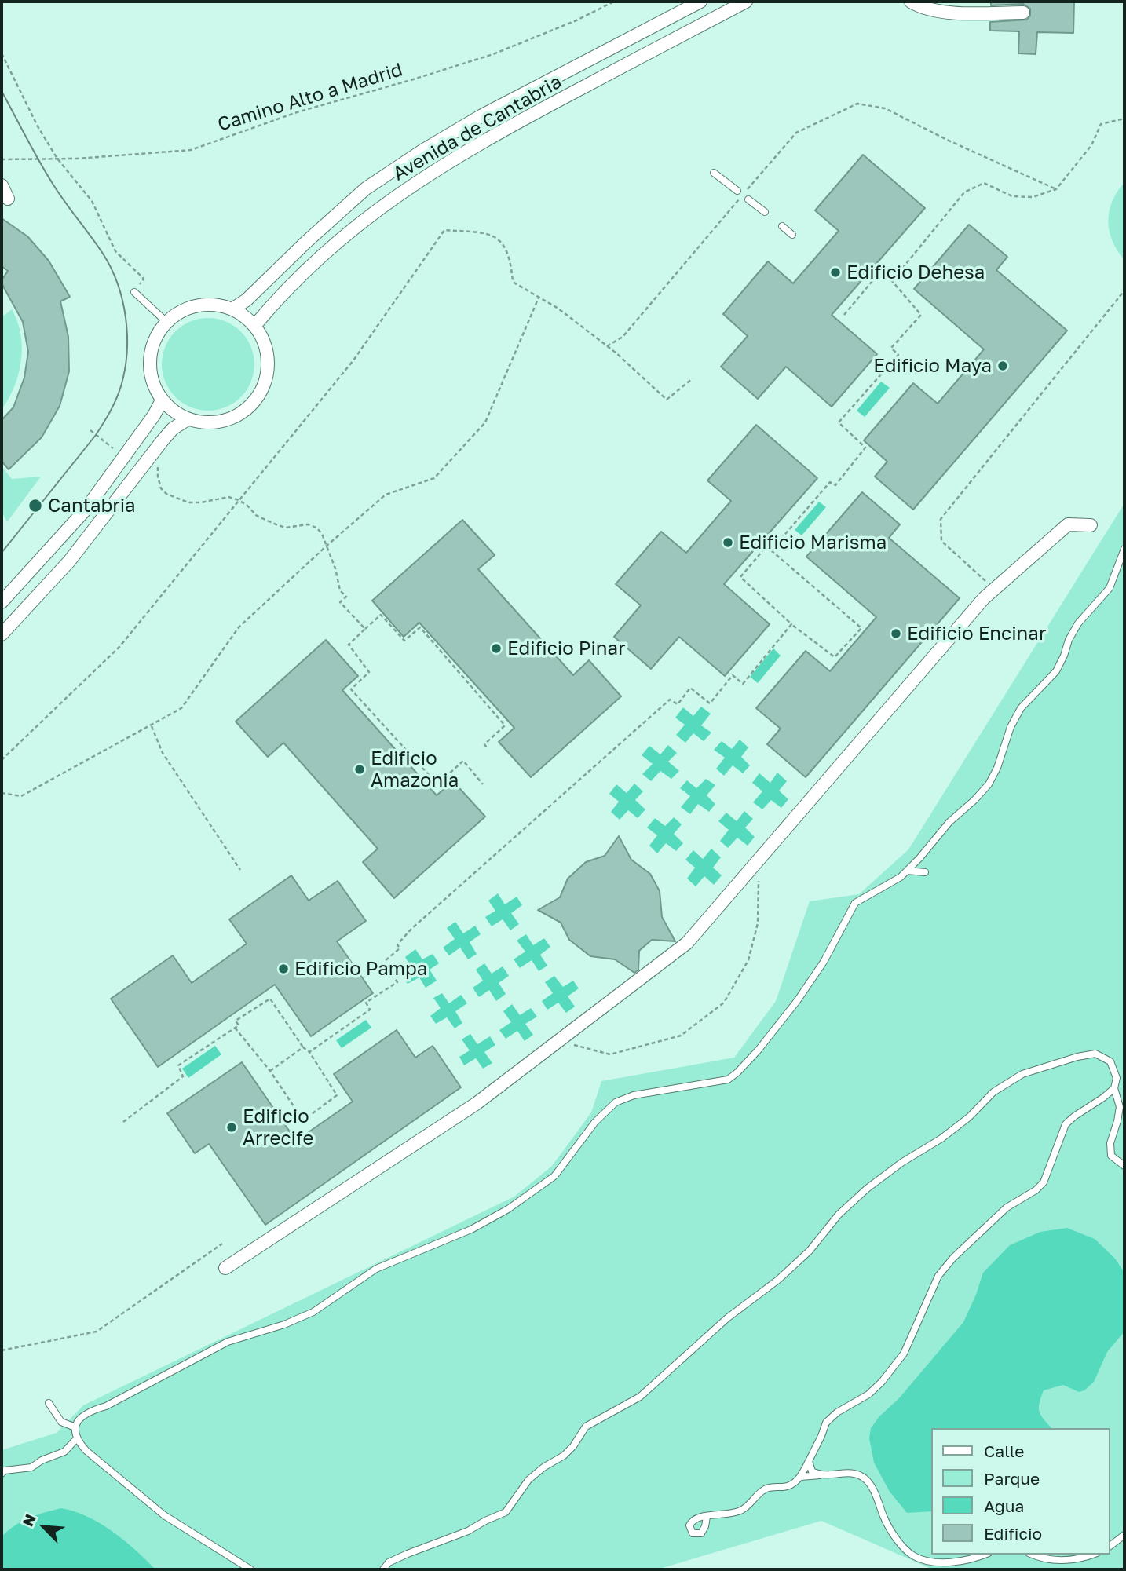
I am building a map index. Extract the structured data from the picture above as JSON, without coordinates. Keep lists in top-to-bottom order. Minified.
{"streets":{"street":["Avenida de Cantabria"],"path":["Camino Alto a Madrid"]},"places":["Edificio Dehesa","Edificio Maya","Cantabria","Edificio Marisma","Edificio Encinar","Edificio Pinar","Edificio Amazonia","Edificio Pampa","Edificio Arrecife"],"legend":["Calle","Parque","Agua","Edificio"],"north":"top left"}
